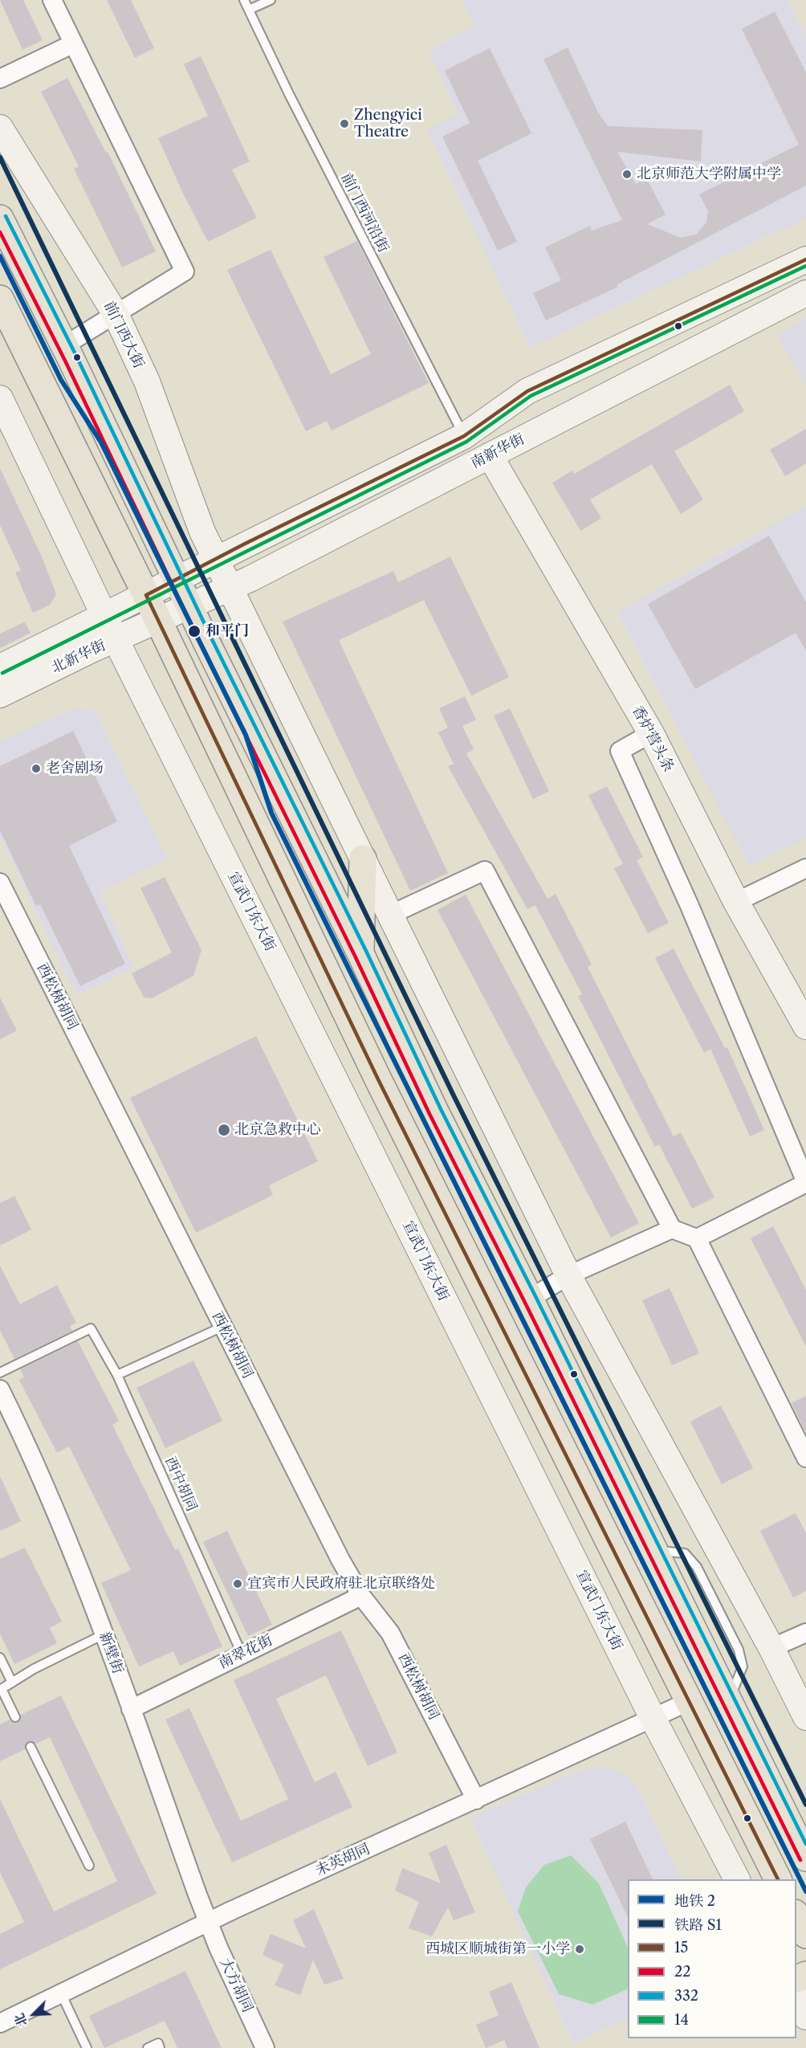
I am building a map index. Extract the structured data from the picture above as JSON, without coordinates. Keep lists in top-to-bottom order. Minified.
{"streets":{"street":["前门西大街","南新华街","北新华街","香炉营头条","宣武门东大街","西松树胡同","南翠花街","新壁街","未英胡同","大方胡同"],"lane":["前门西河沿街","西中胡同"]},"crossings":[["前门西河沿街","南新华街"],["前门西大街","南新华街"],["南新华街","北新华街"],["南新华街","香炉营头条"],["北新华街","宣武门东大街"],["宣武门东大街","未英胡同"],["西松树胡同","南翠花街"],["西松树胡同","未英胡同"],["西中胡同","南翠花街"],["南翠花街","新壁街"],["新壁街","未英胡同"],["新壁街","大方胡同"],["未英胡同","大方胡同"]],"places":["Zhengyici Theatre","北京师范大学附属中学","和平门","老舍剧场","北京急救中心","宜宾市人民政府驻北京联络处","西城区顺城街第一小学"],"lines":["rail line S1","transit line 332","transit line 22","metro line 2","transit line 15","transit line 14"],"legend":["地铁 2","铁路 S1","15","22","332","14"],"north":"bottom left"}
